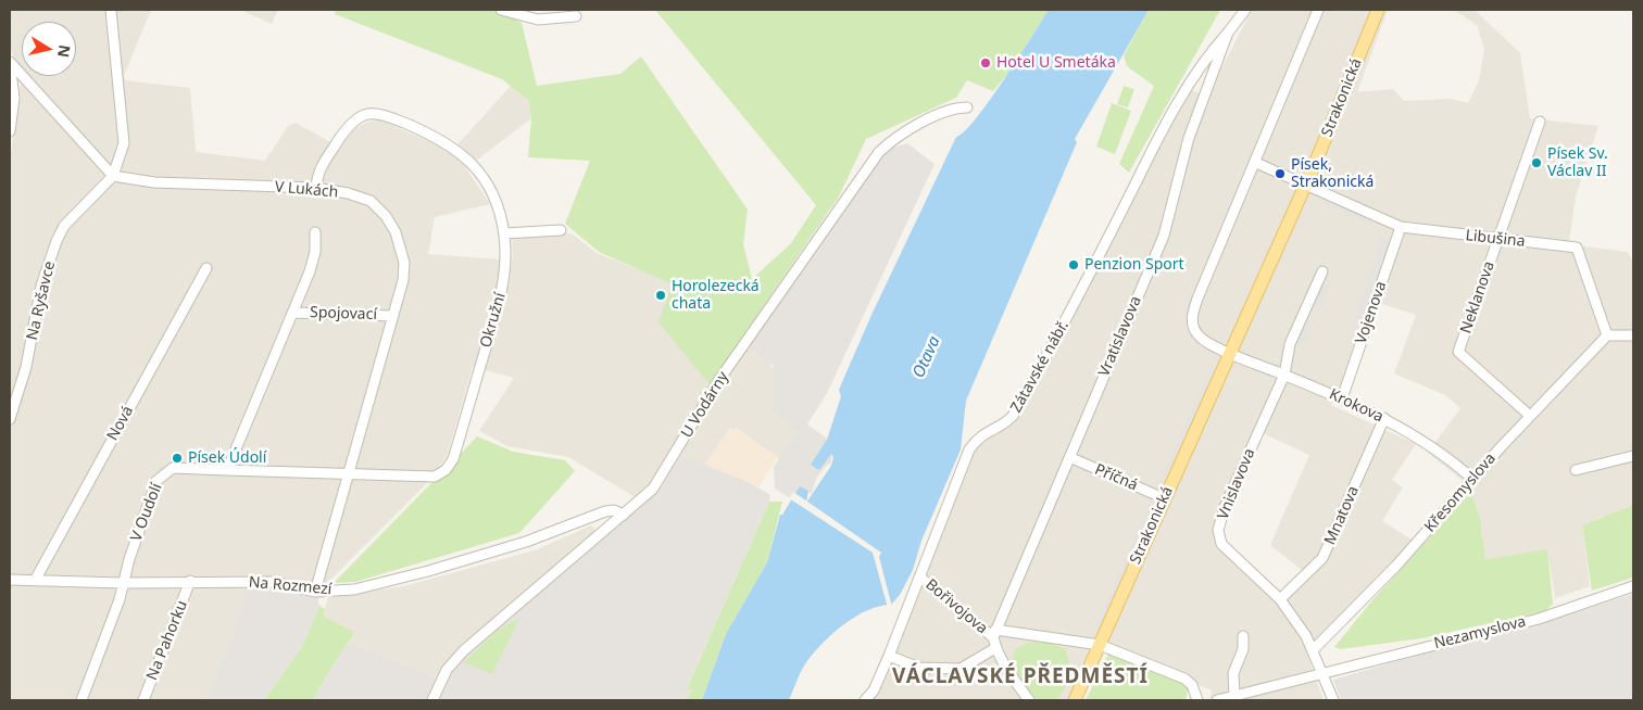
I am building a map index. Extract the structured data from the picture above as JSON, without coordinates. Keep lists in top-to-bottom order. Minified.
{"streets":{"main road":["Strakonická"],"street":["V Lukách","Libušina","Neklanova","Na Ryšavce","Vojenova","Spojovací","Okružní","Vratislavova","Zátavské nábř.","U Vodárny","Krokova","Nová","Příčná","Vnislavova","Křesomyslova","V Oudolí","Mnatova","Na Rozmezí","Bořivojova","Nezamyslova","Na Pahorku"]},"crossings":[["Strakonická","Libušina"],["Strakonická","Krokova"],["Strakonická","Příčná"],["V Lukách","Na Ryšavce"],["V Lukách","Spojovací"],["V Lukách","Okružní"],["V Lukách","Na Rozmezí"],["Libušina","Neklanova"],["Libušina","Vojenova"],["Libušina","Křesomyslova"],["Neklanova","Křesomyslova"],["Vojenova","Krokova"],["Okružní","V Oudolí"],["Vratislavova","Zátavské nábř."],["Vratislavova","Příčná"],["Vratislavova","Bořivojova"],["Zátavské nábř.","Bořivojova"],["U Vodárny","Na Rozmezí"],["Krokova","Vnislavova"],["Krokova","Křesomyslova"],["Krokova","Mnatova"],["Nová","Na Rozmezí"],["Vnislavova","Křesomyslova"],["Vnislavova","Mnatova"],["Vnislavova","Nezamyslova"],["V Oudolí","Na Rozmezí"],["Na Rozmezí","Na Pahorku"]],"districts":["VÁCLAVSKÉ PŘEDMĚSTÍ"],"water":["Otava"],"places":["Hotel U Smetáka","Písek Sv. Václav II","Písek, Strakonická","Penzion Sport","Horolezecká chata","Písek Údolí"],"north":"right"}
